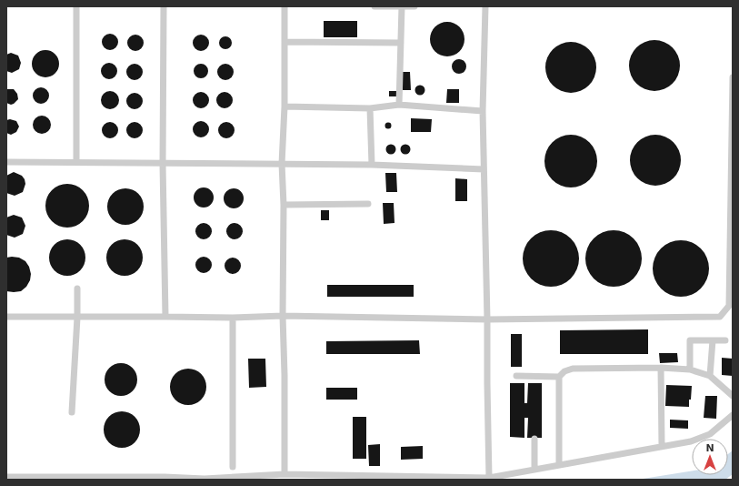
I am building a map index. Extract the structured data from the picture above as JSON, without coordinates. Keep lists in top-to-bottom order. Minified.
{"north":"top"}
